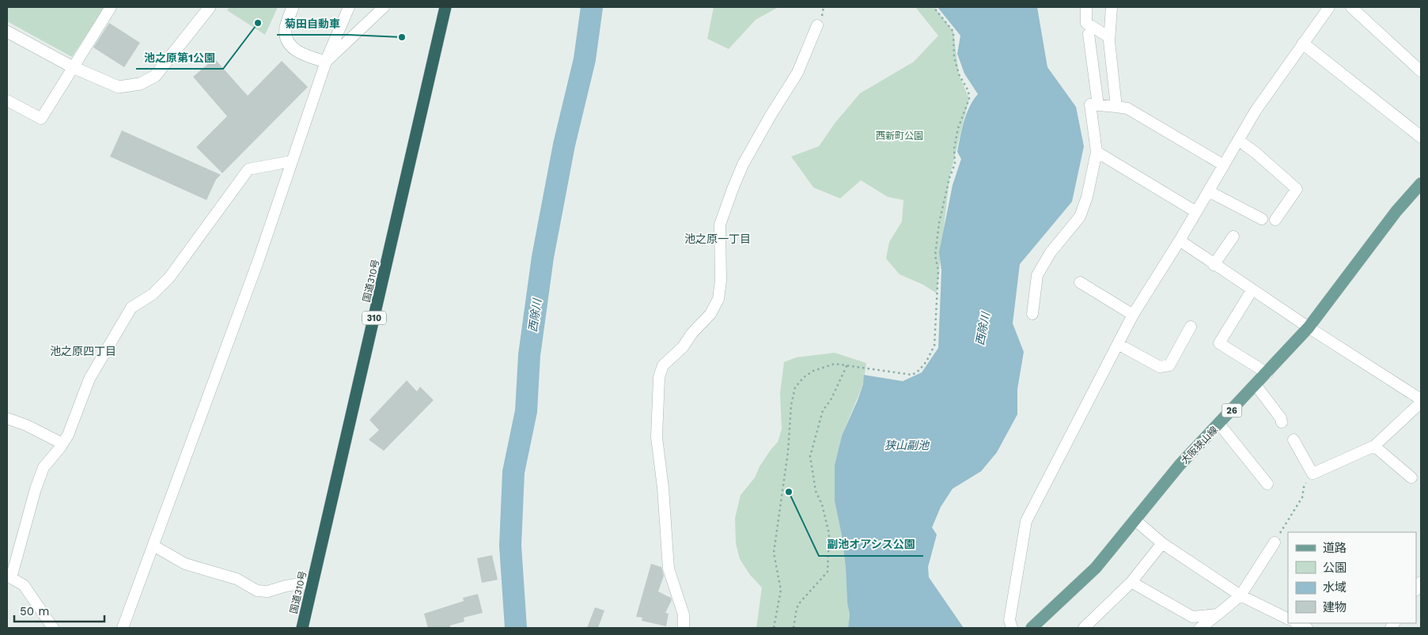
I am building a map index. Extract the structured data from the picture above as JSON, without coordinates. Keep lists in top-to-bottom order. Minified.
{"streets":{"highway":["国道310号","310"],"main road":["26","大阪狭山線"]},"districts":["池之原一丁目","池之原四丁目"],"water":["西除川","狭山副池"],"parks":["西新町公園"],"places":["池之原第1公園","菊田自動車","副池オアシス公園"],"legend":["道路","公園","水域","建物"],"scale_bar":"50 m"}
